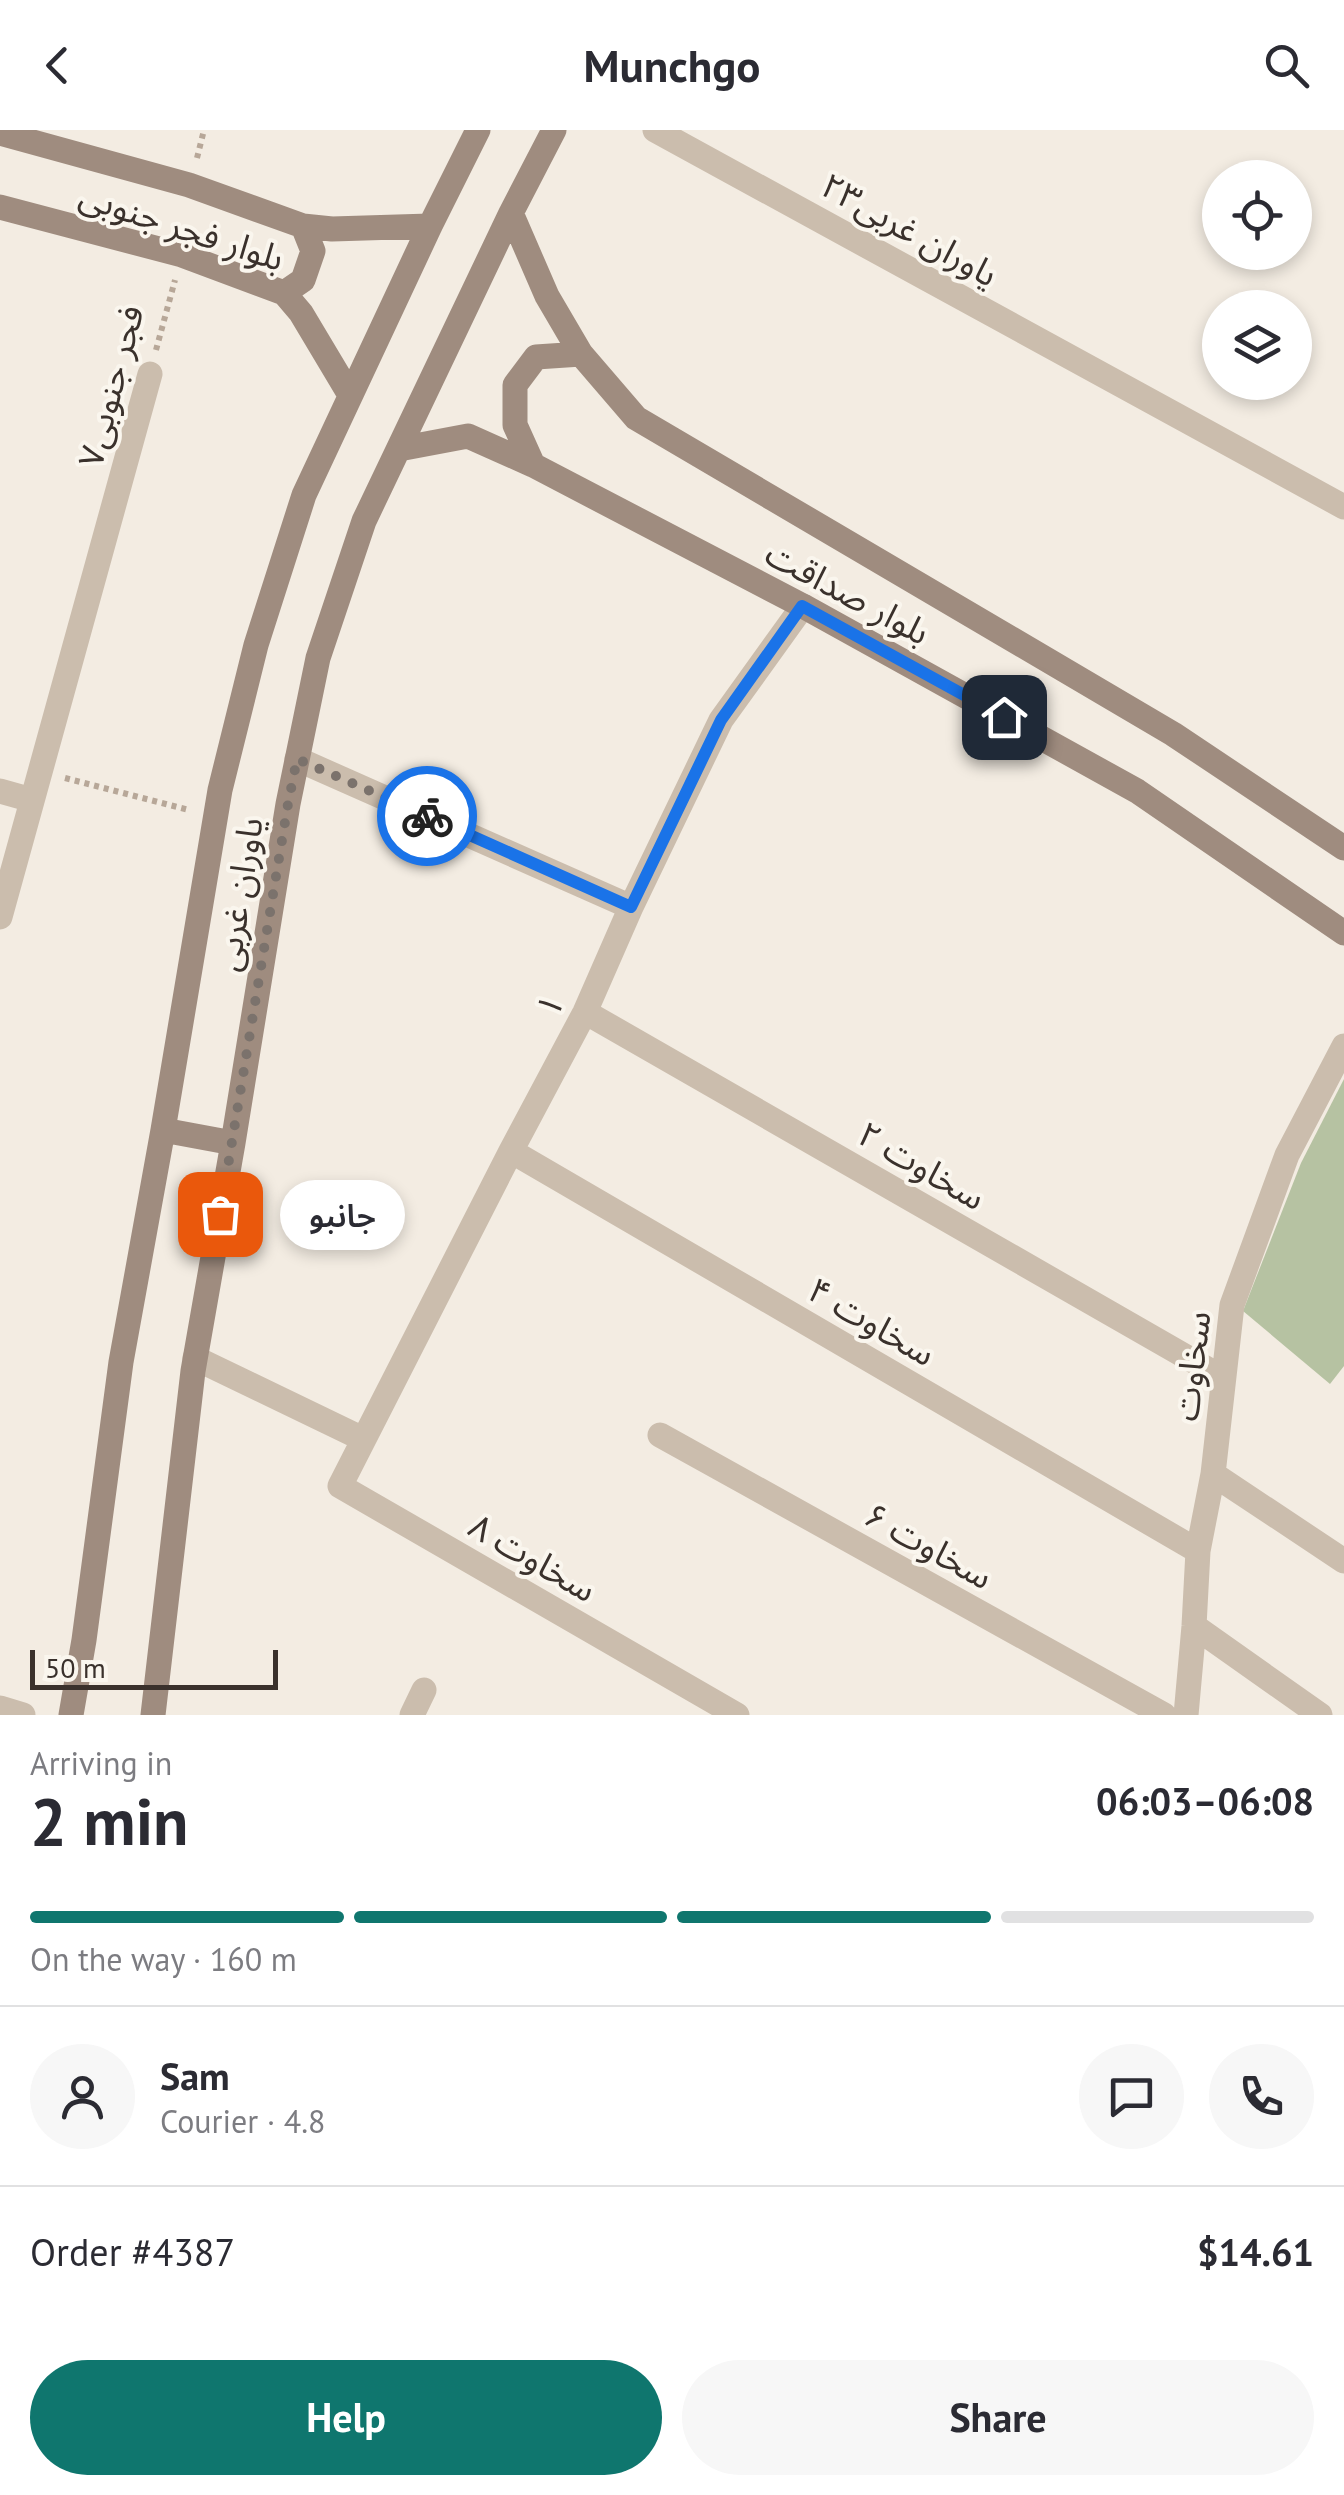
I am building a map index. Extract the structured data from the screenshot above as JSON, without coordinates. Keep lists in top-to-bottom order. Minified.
{"streets":{"main road":["بلوار فجر جنوبی","بلوار صداقت","یاوران غربی"],"street":["یاوران غربی۲۳","فجر جنوبی۷","۱","سخاوت ۲","سخاوت ۴","سخاوت","سخاوت ۶","سخاوت ۸"]},"crossings":[["بلوار فجر جنوبی","فجر جنوبی۷"],["بلوار فجر جنوبی","یاوران غربی"],["بلوار صداقت","یاوران غربی"],["بلوار صداقت","۱"],["۱","سخاوت ۲"],["۱","سخاوت ۴"],["۱","سخاوت ۸"],["سخاوت ۲","سخاوت"],["سخاوت ۴","سخاوت"]],"places":["جانبو"],"scale_bar":"50 m","page":{"header":"Munchgo","bubble":"جانبو","scale":"50 m","heading":["2 min","Arriving in","06:03–06:08"],"panel":["Sam","Courier · 4.8","Order #4387","$14.61"],"bar":"On the way · 160 m","buttons":["Help","Share"]}}
